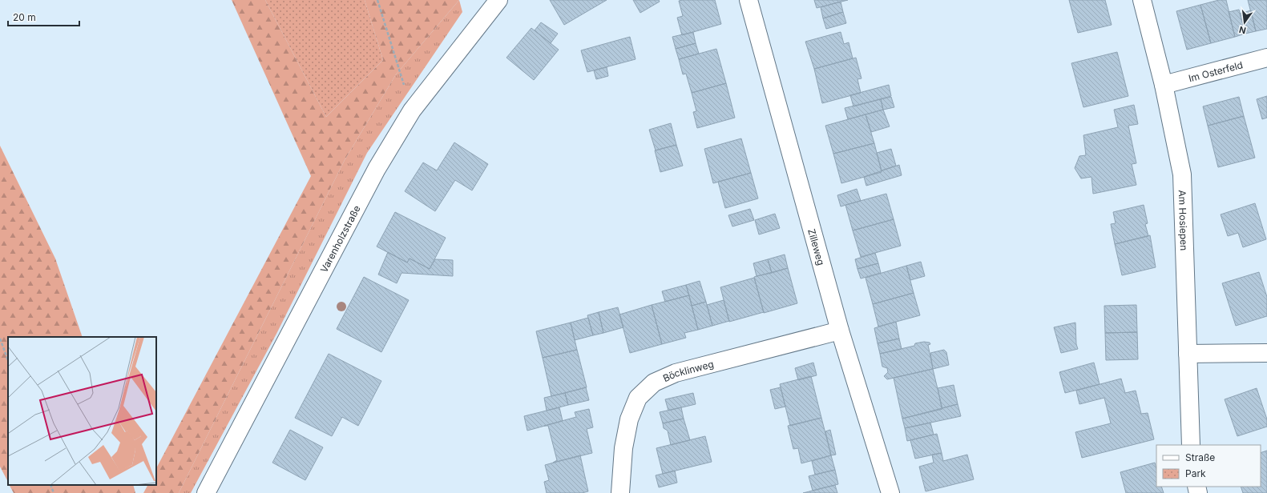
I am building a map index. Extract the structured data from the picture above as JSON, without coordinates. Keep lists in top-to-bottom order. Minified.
{"streets":{"street":["Im Osterfeld","Am Hosiepen","Varenholzstraße","Zilleweg","Böcklinweg"]},"crossings":[["Im Osterfeld","Am Hosiepen"],["Zilleweg","Böcklinweg"]],"legend":["Straße","Park"],"scale_bar":"20 m","north":"bottom"}
